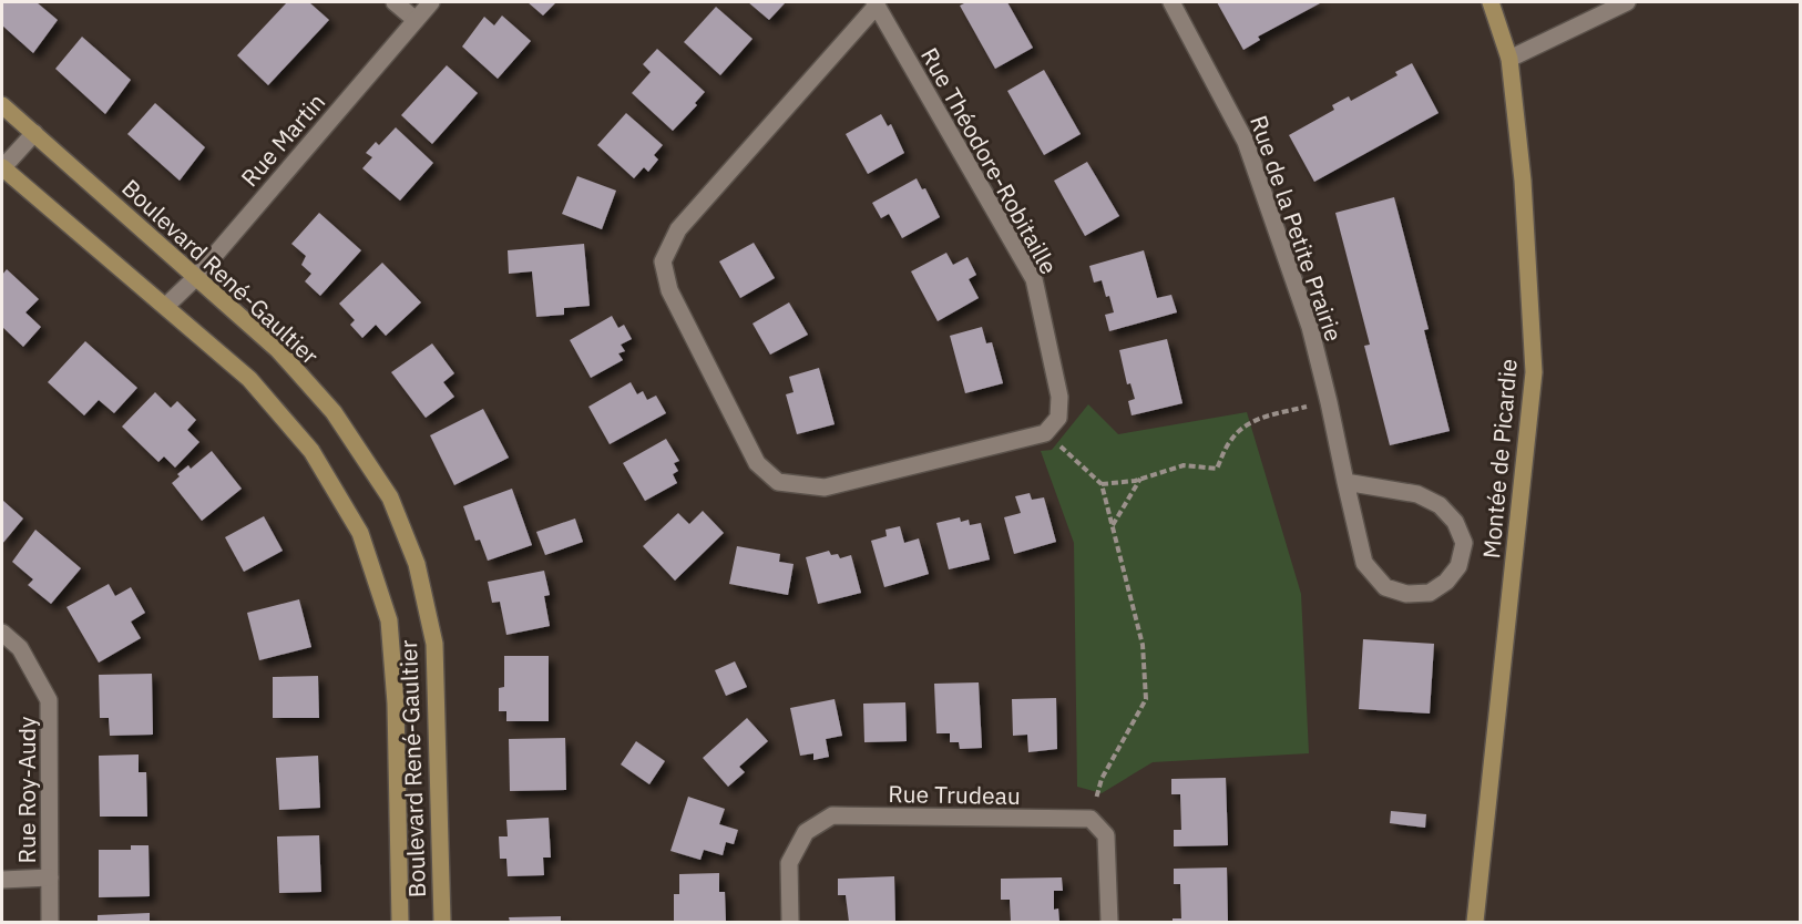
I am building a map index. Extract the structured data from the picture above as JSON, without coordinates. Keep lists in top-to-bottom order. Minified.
{"streets":{"street":["Rue Martin","Rue Théodore-Robitaille","Rue de la Petite Prairie","Boulevard René-Gaultier","Montée de Picardie","Rue Roy-Audy","Rue Trudeau"]},"crossings":[["Rue Martin","Boulevard René-Gaultier"]]}
